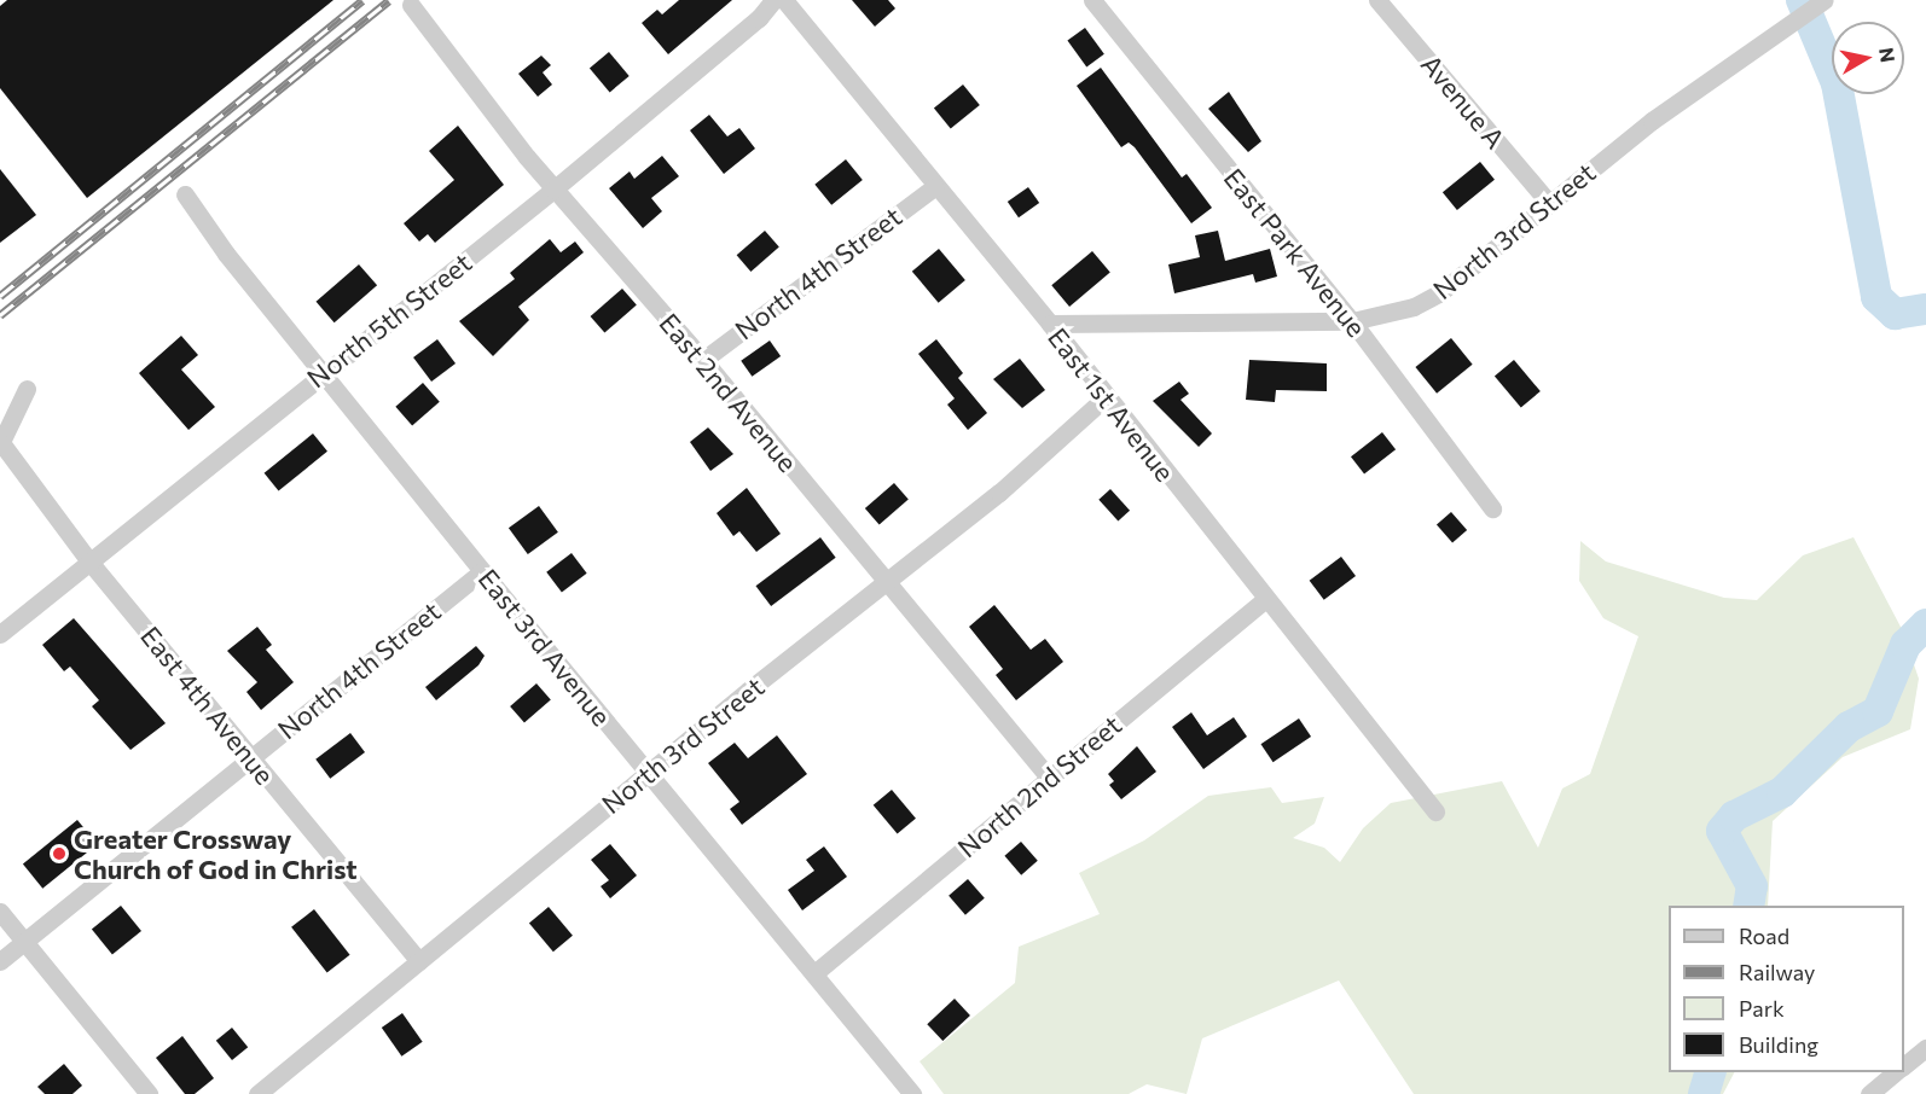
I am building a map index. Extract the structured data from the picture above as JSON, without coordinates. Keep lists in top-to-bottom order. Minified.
{"streets":{"street":["Avenue A","North 3rd Street","East Park Avenue","North 4th Street","North 5th Street","East 2nd Avenue","East 1st Avenue","East 3rd Avenue","East 4th Avenue","North 2nd Street"]},"crossings":[["Avenue A","North 3rd Street"],["North 3rd Street","East Park Avenue"],["North 3rd Street","East 2nd Avenue"],["North 3rd Street","East 1st Avenue"],["North 3rd Street","East 3rd Avenue"],["North 3rd Street","East 4th Avenue"],["North 4th Street","East 2nd Avenue"],["North 4th Street","East 1st Avenue"],["North 4th Street","East 3rd Avenue"],["North 4th Street","East 4th Avenue"],["North 5th Street","East 2nd Avenue"],["North 5th Street","East 3rd Avenue"],["North 5th Street","East 4th Avenue"],["East 2nd Avenue","North 2nd Street"],["East 1st Avenue","North 2nd Street"],["East 3rd Avenue","North 2nd Street"]],"places":["Greater Crossway Church of God in Christ"],"legend":["Road","Railway","Park","Building"],"north":"right"}
